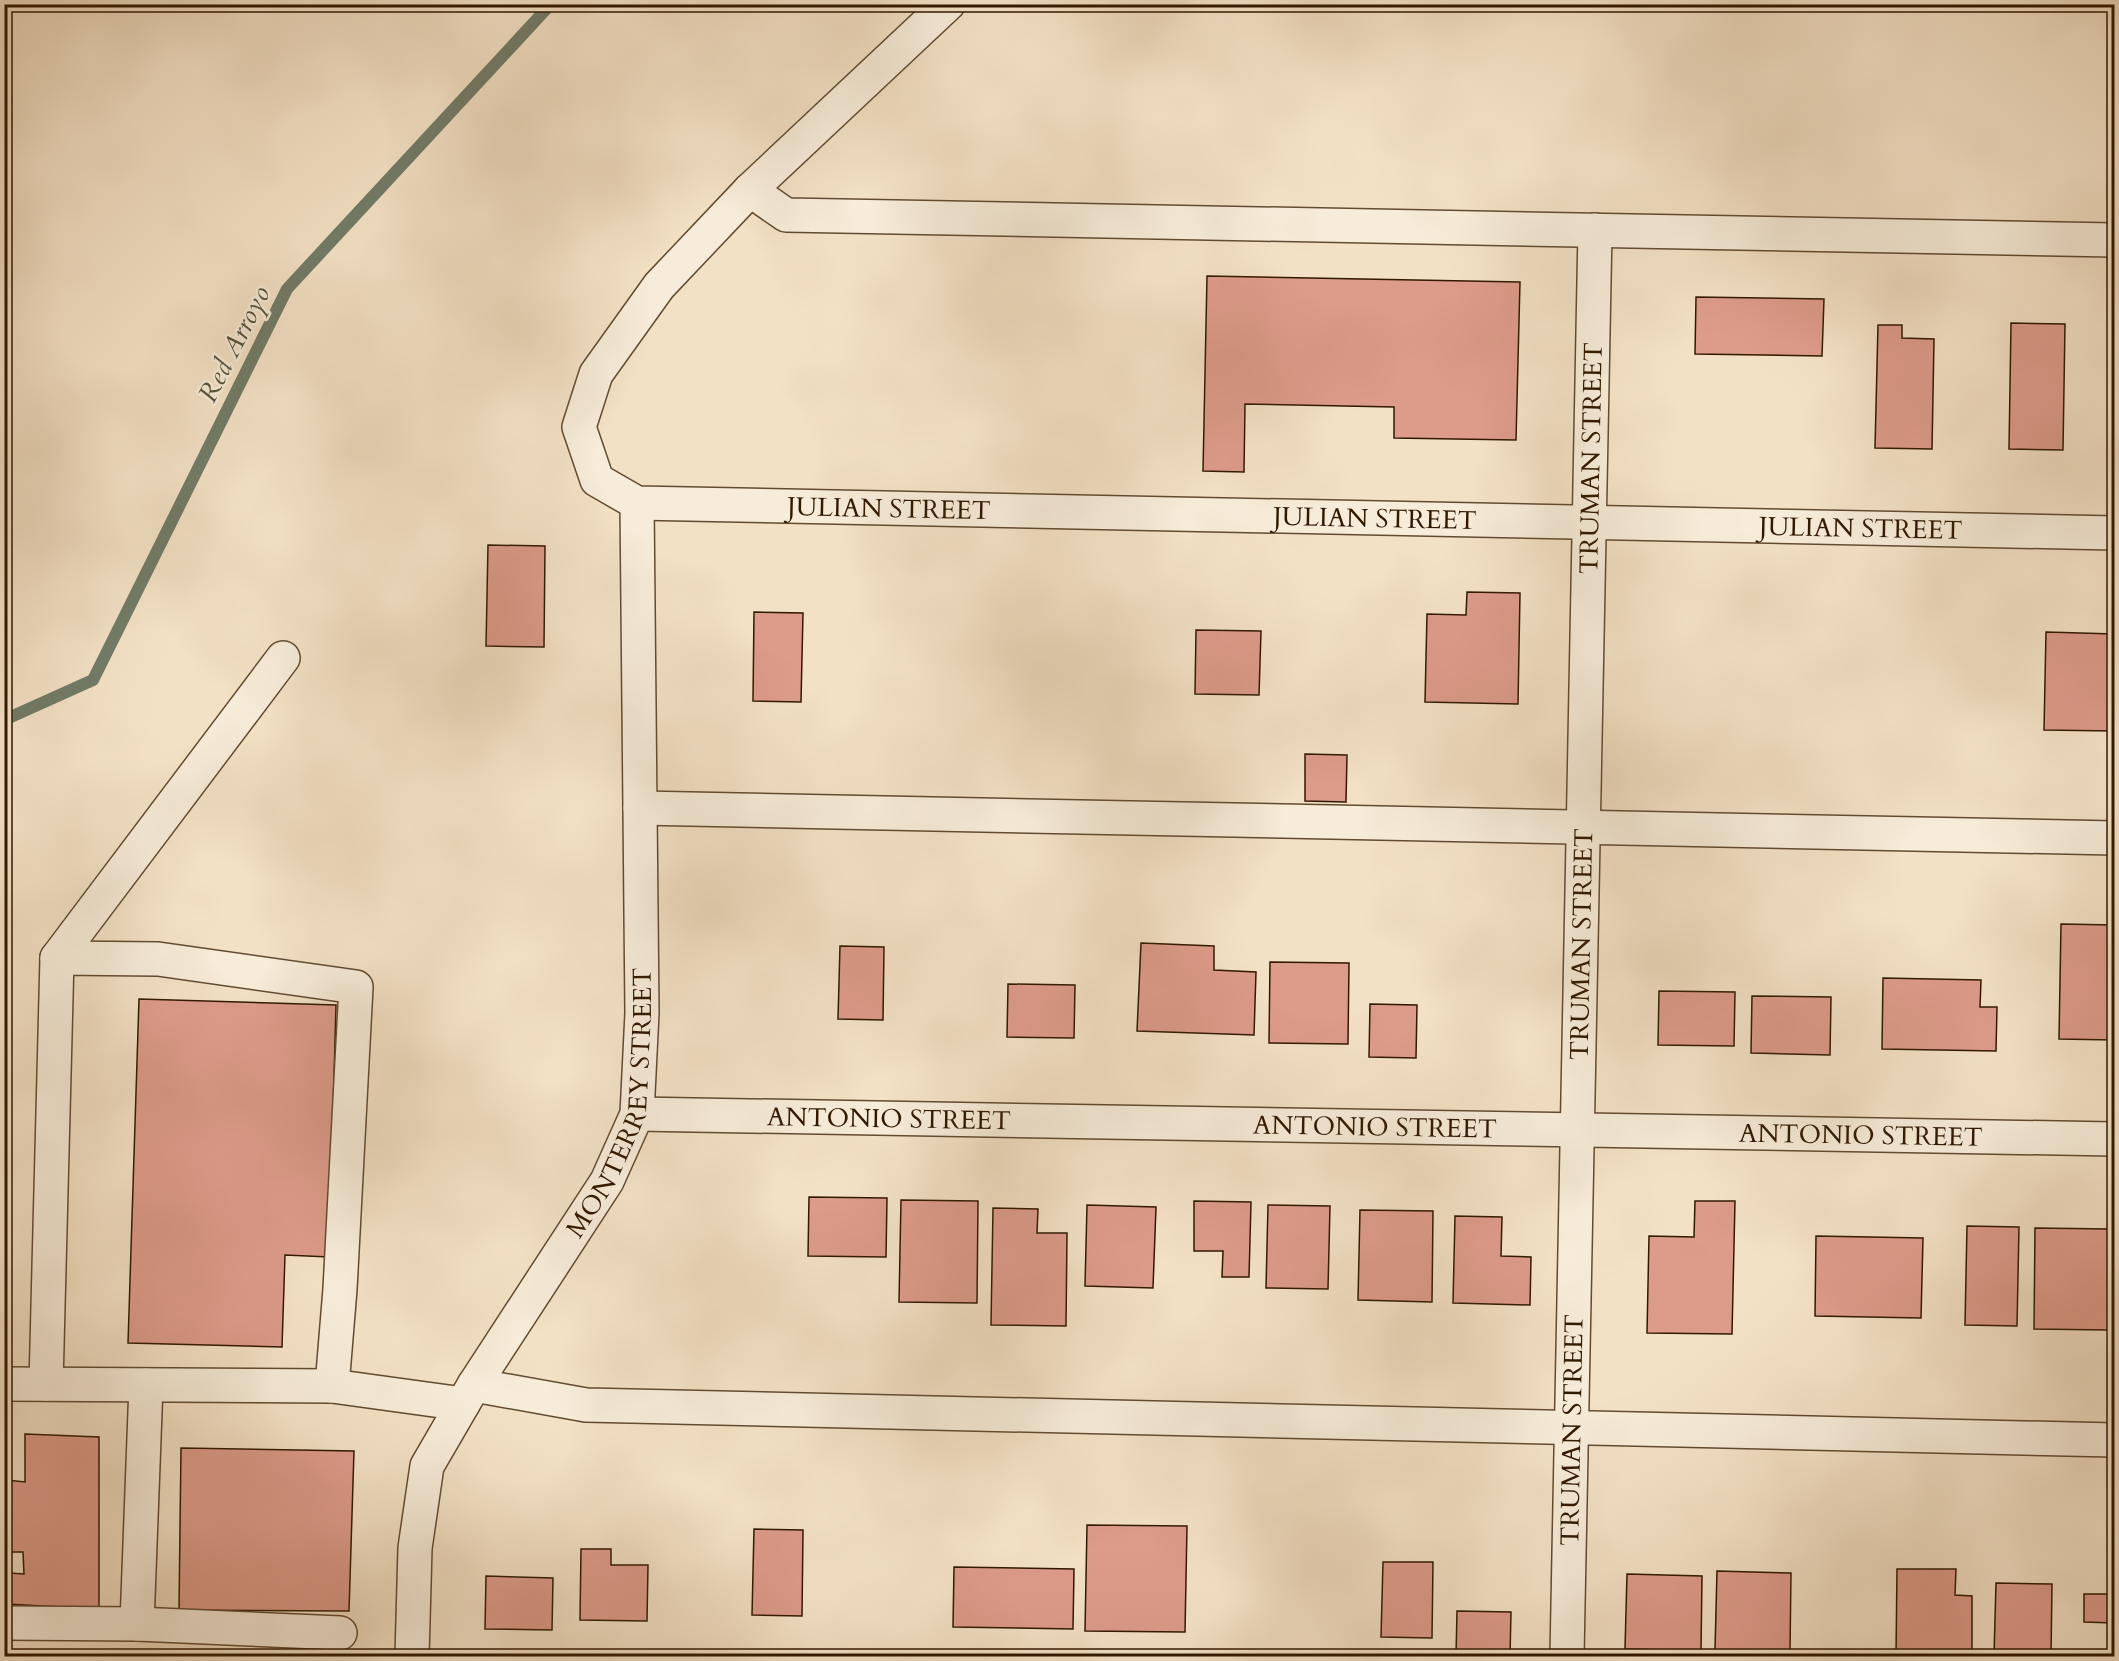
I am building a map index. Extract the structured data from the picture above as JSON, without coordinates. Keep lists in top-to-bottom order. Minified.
{"streets":{"street":["TRUMAN STREET","JULIAN STREET","MONTERREY STREET","ANTONIO STREET"]},"crossings":[["TRUMAN STREET","JULIAN STREET"],["TRUMAN STREET","ANTONIO STREET"],["JULIAN STREET","MONTERREY STREET"],["MONTERREY STREET","ANTONIO STREET"]],"water":["Red Arroyo"]}
